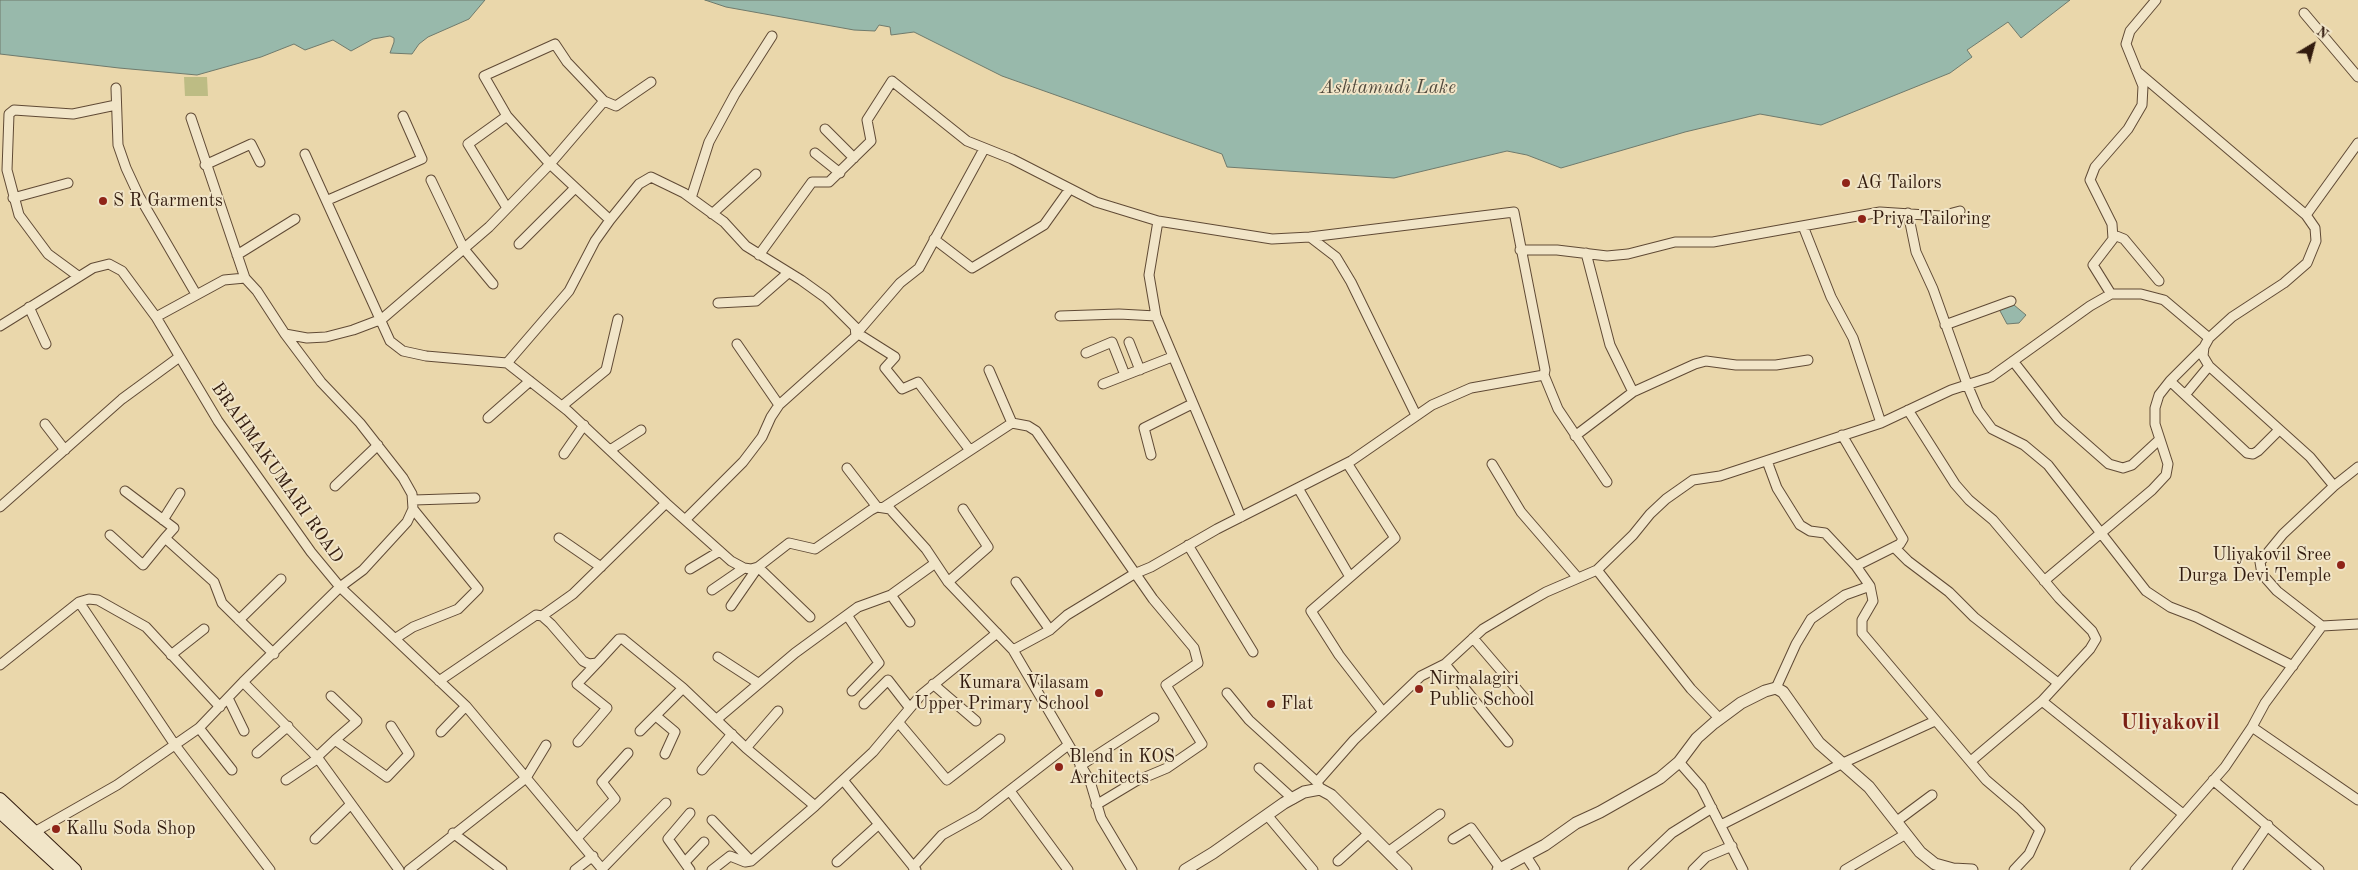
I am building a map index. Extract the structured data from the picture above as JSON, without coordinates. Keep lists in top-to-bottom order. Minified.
{"streets":{"street":["BRAHMAKUMARI ROAD"]},"districts":["Uliyakovil"],"water":["Ashtamudi Lake"],"places":["AG Tailors","S R Garments","Priya Tailoring","Uliyakovil Sree Durga Devi Temple","Nirmalagiri Public School","Kumara Vilasam Upper Primary School","Flat","Blend in KOS Architects","Kallu Soda Shop"],"north":"top right"}
